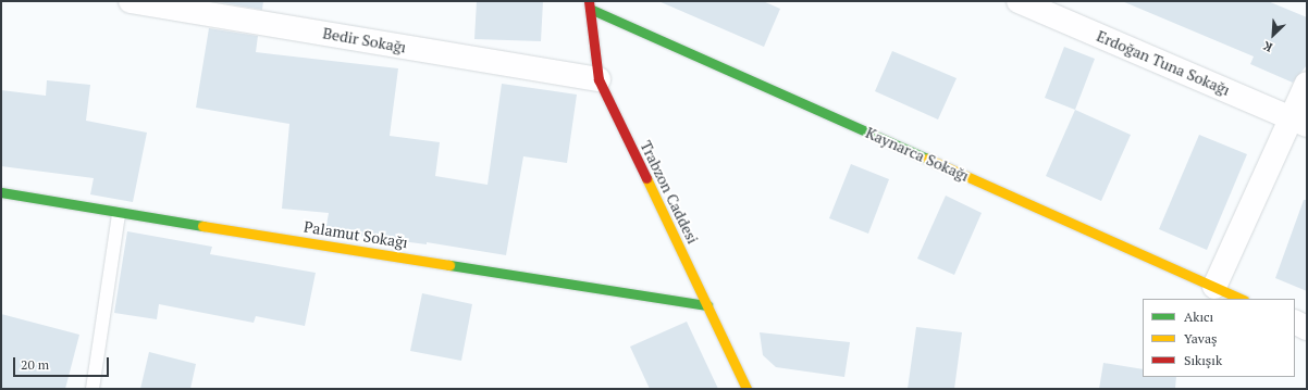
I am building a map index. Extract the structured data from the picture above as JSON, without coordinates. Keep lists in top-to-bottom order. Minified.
{"streets":{"street":["Bedir Sokağı","Erdoğan Tuna Sokağı","Kaynarca Sokağı","Trabzon Caddesi","Palamut Sokağı"]},"crossings":[["Bedir Sokağı","Trabzon Caddesi"],["Kaynarca Sokağı","Trabzon Caddesi"],["Trabzon Caddesi","Palamut Sokağı"]],"legend":["Akıcı","Yavaş","Sıkışık"],"scale_bar":"20 m","north":"bottom left"}
